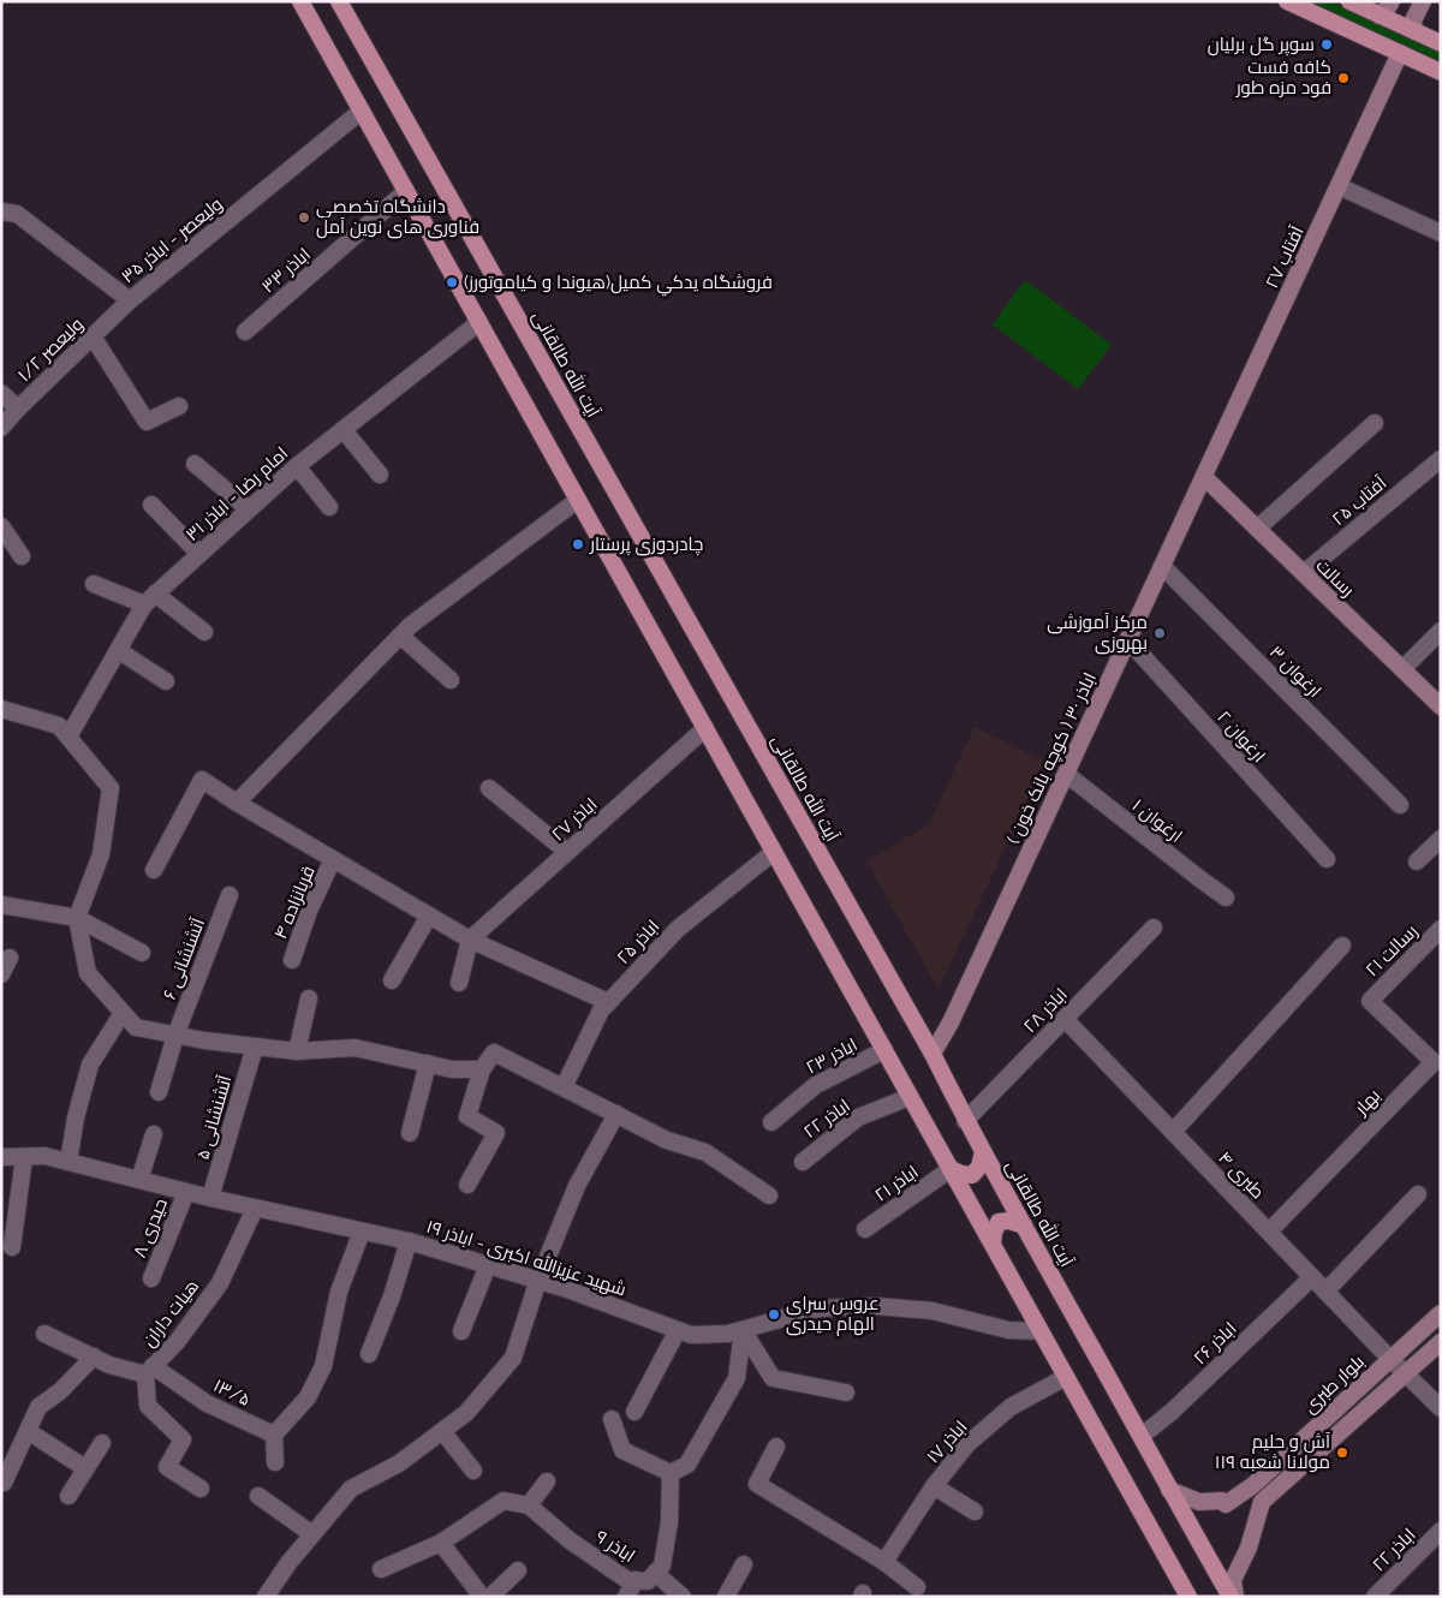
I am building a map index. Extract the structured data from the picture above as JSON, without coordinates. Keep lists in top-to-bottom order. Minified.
{"streets":{"main road":["آفتاب ۲۷","آیت الله طالقانی","رسالت","اباذر ۳۰ ( کوچه بانک خون )","بلوار طبری"],"street":["ولیعصر - اباذر ۳۵","اباذر ۳۳","ولیعصر ۱/۲","امام رضا - اباذر ۳۱","آفتاب ۲۵","ارغوان ۳","ارغوان ۲","اباذر ۲۷","ارغوان ۱","قربانزاده ۴","اباذر ۲۵","رسالت ۲۱","آتشنشانی ۶","اباذر ۲۸","اباذر ۲۳","بهار","آتشنشانی ۵","اباذر ۲۲","طبری ۴","اباذر ۲۱","حیدری ۸","شهید عزیزالله اکبری - اباذر ۱۹","هیات داران","اباذر ۲۶","۱۳/۵","اباذر ۱۷","اباذر ۹"]},"crossings":[["ولیعصر - اباذر ۳۵","ولیعصر ۱/۲"],["آفتاب ۲۷","رسالت"],["آفتاب ۲۷","اباذر ۳۰ ( کوچه بانک خون )"],["آیت الله طالقانی","اباذر ۳۰ ( کوچه بانک خون )"],["آیت الله طالقانی","اباذر ۲۸"],["آیت الله طالقانی","اباذر ۲۶"],["آیت الله طالقانی","بلوار طبری"],["آفتاب ۲۵","رسالت"],["رسالت","اباذر ۳۰ ( کوچه بانک خون )"],["ارغوان ۳","اباذر ۳۰ ( کوچه بانک خون )"],["ارغوان ۲","اباذر ۳۰ ( کوچه بانک خون )"],["اباذر ۳۰ ( کوچه بانک خون )","ارغوان ۱"],["رسالت ۲۱","بهار"],["اباذر ۲۸","طبری ۴"],["بهار","طبری ۴"],["آتشنشانی ۵","شهید عزیزالله اکبری - اباذر ۱۹"],["طبری ۴","اباذر ۲۶"],["طبری ۴","بلوار طبری"],["حیدری ۸","شهید عزیزالله اکبری - اباذر ۱۹"],["شهید عزیزالله اکبری - اباذر ۱۹","هیات داران"],["هیات داران","۱۳/۵"]],"places":["سوپر گل برلیان","کافه فست فود مزه طور","دانشگاه تخصصی فناوری های نوین آمل","فروشگاه يدكي كميل(هیوندا و کیاموتورز)","چادردوزی پرستار","مرکز آموزشی بهروزی","عروس سرای الهام حیدری","آش و حلیم مولانا شعبه ۱۱۹"]}
